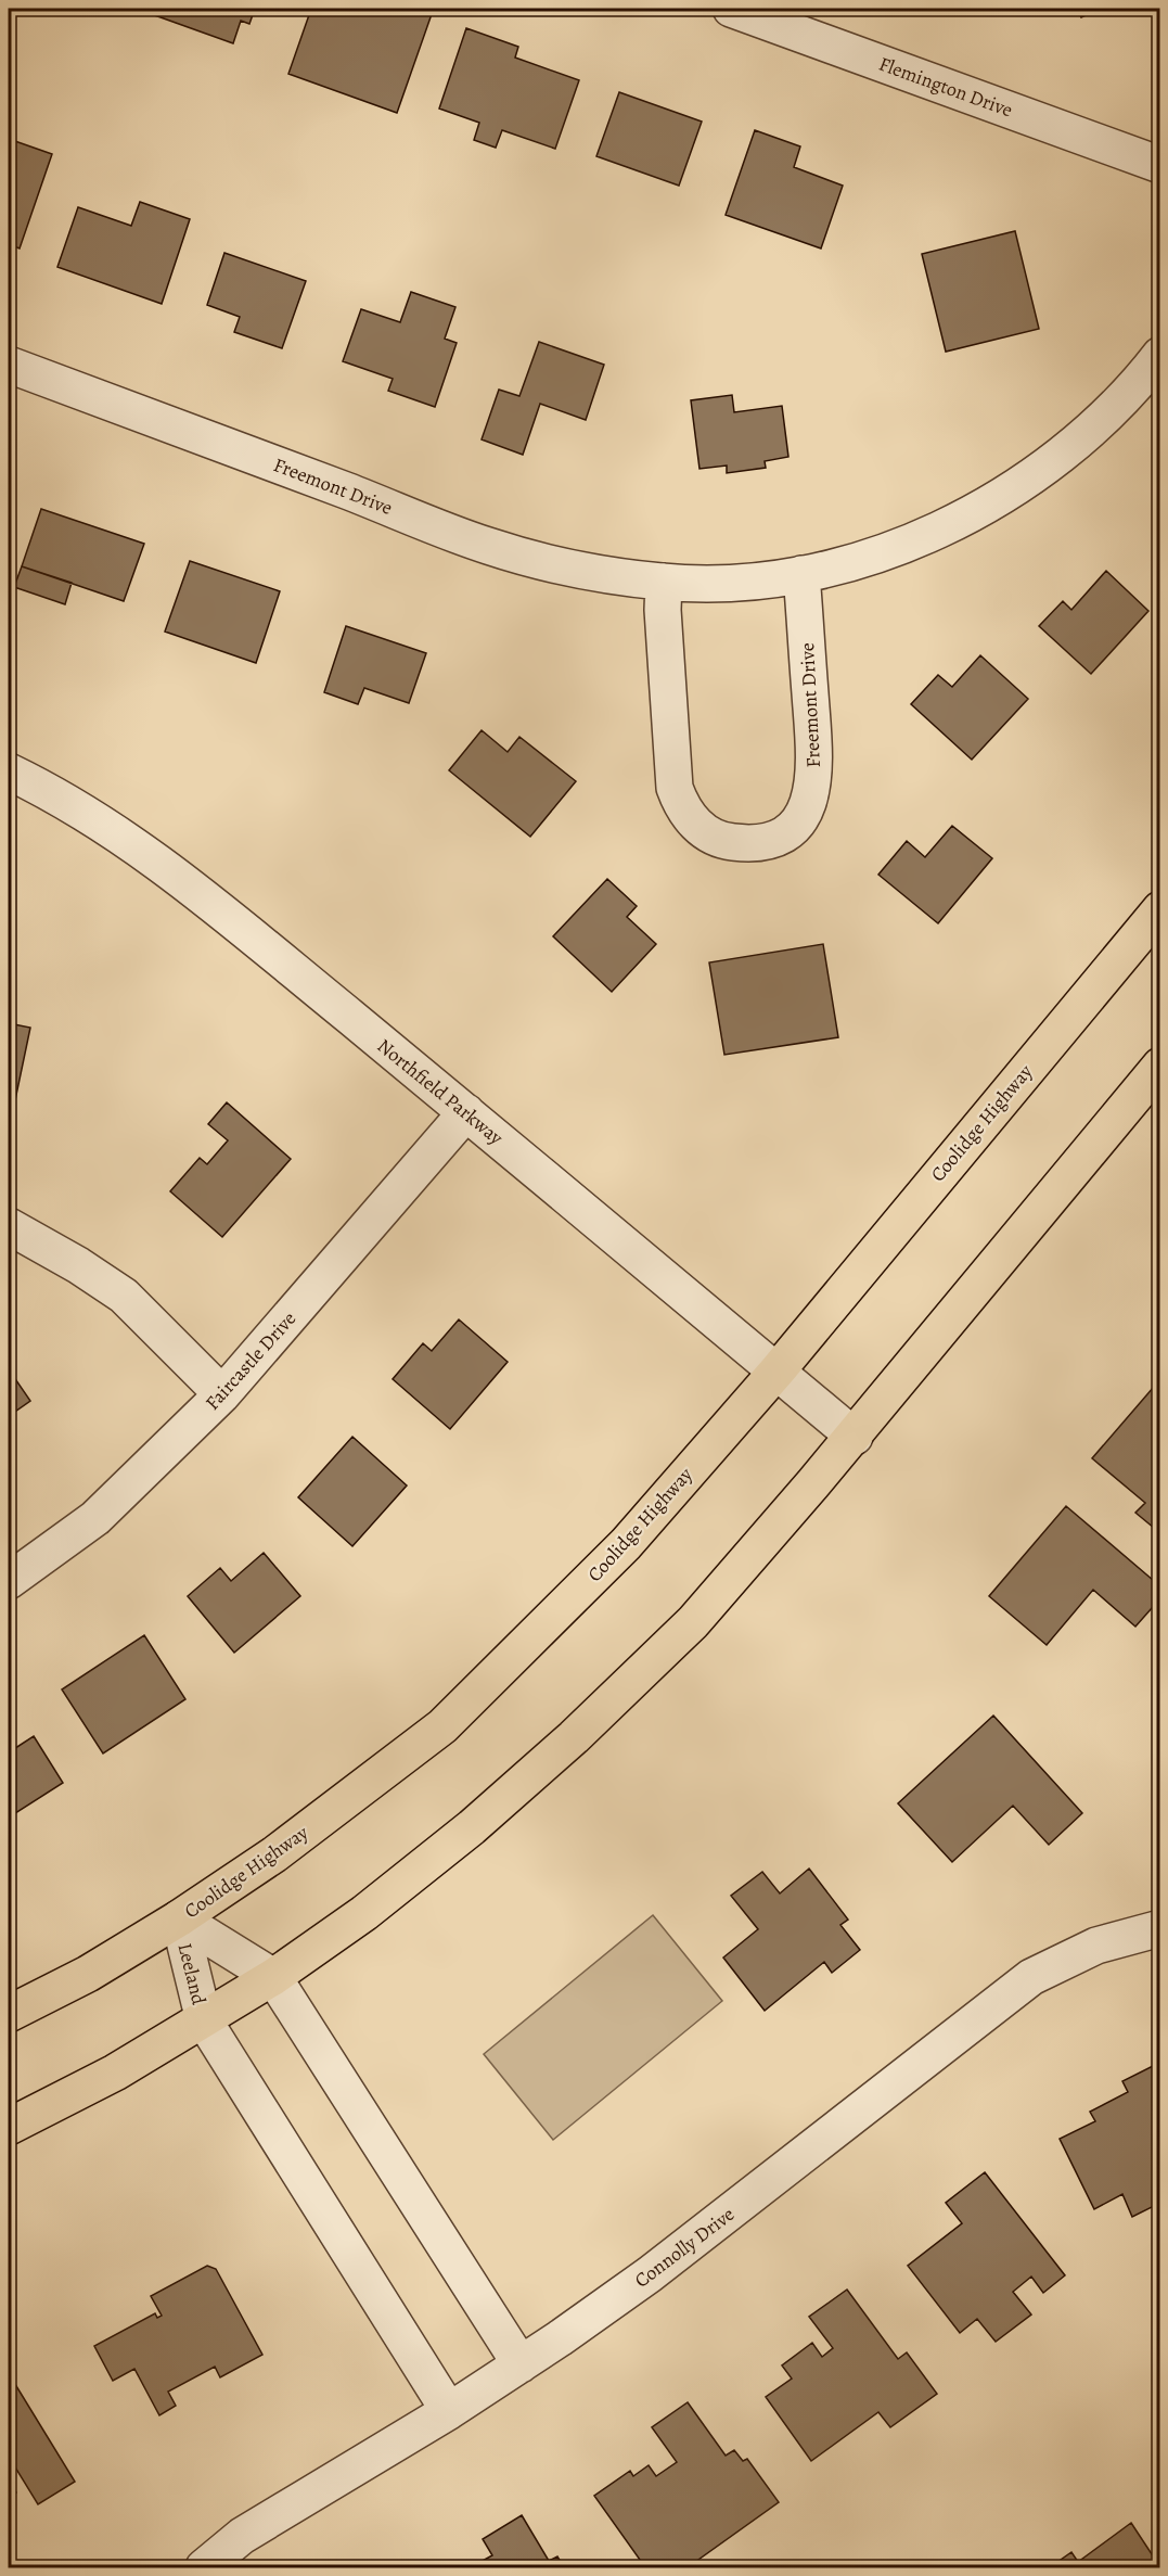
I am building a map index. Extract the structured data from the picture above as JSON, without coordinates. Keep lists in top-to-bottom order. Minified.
{"streets":{"main road":["Coolidge Highway"],"street":["Flemington Drive","Freemont Drive","Northfield Parkway","Faircastle Drive","Leeland","Connolly Drive"]},"crossings":[["Northfield Parkway","Coolidge Highway"],["Northfield Parkway","Faircastle Drive"],["Coolidge Highway","Leeland"],["Leeland","Connolly Drive"]]}
